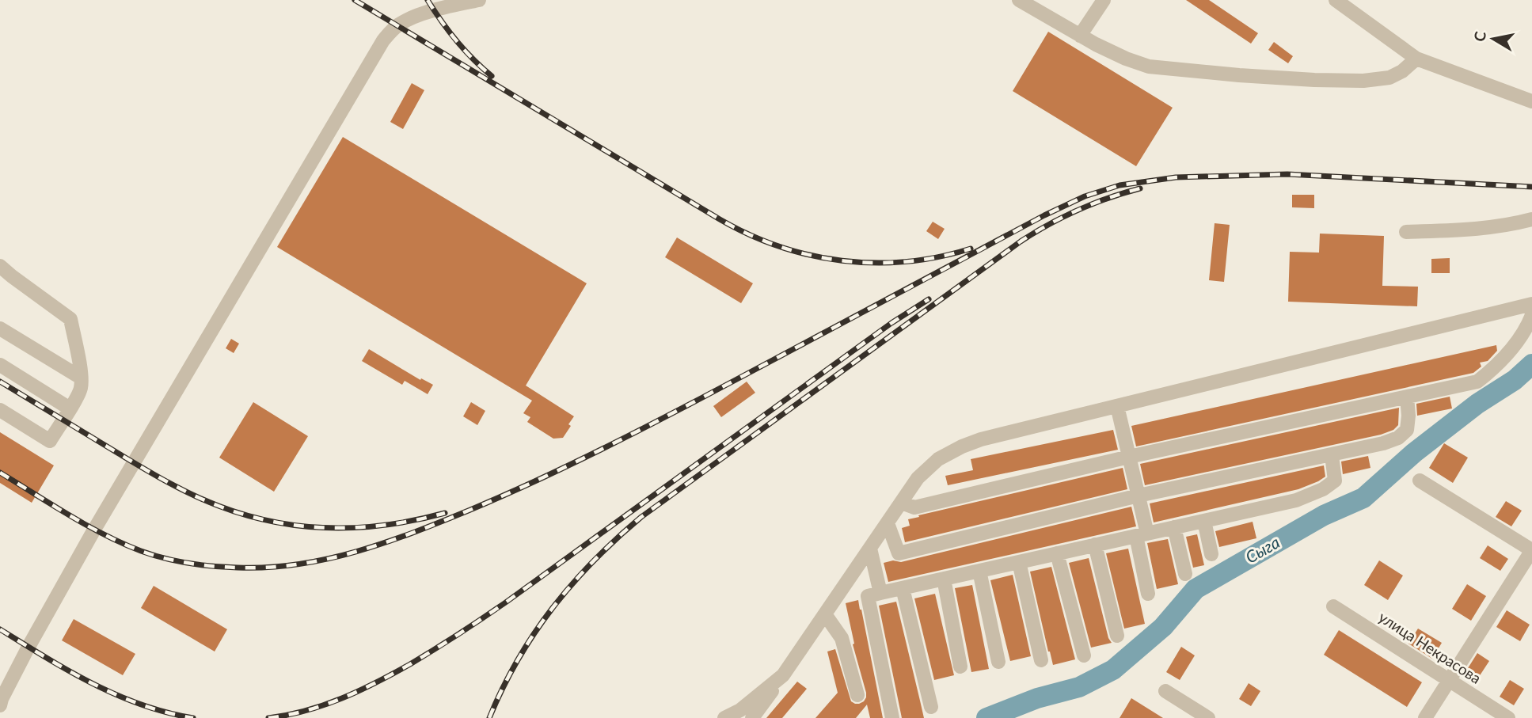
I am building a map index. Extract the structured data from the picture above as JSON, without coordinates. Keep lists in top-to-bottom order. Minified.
{"streets":{"street":["улица Некрасова"]},"water":["Сыга"],"north":"left"}
